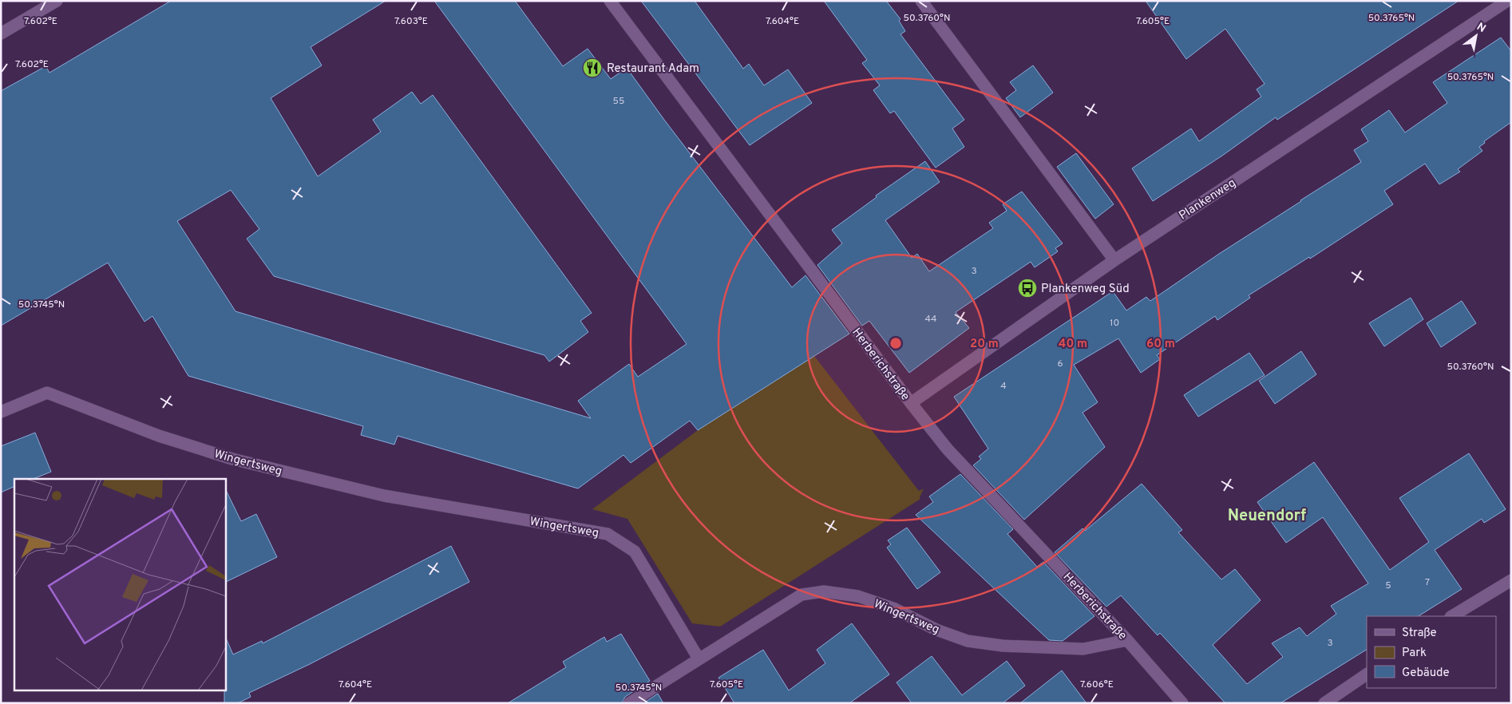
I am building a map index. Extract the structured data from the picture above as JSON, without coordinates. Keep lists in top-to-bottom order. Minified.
{"streets":{"street":["Plankenweg","Herberichstraße","Wingertsweg"]},"crossings":[["Plankenweg","Herberichstraße"],["Herberichstraße","Wingertsweg"]],"districts":["Neuendorf"],"places":{"restaurant":["Restaurant Adam"],"bus stop":["Plankenweg Süd"]},"house_numbers":["55","3","44","10","6","4","7","5","3"],"legend":["Straße","Park","Gebäude"],"north":"top right","coordinates":["50.3765°N","50.3760°N","7.602°E","7.603°E","7.604°E","7.605°E","50.3745°N","7.606°E"],"rings":["20 m","40 m","60 m"]}
